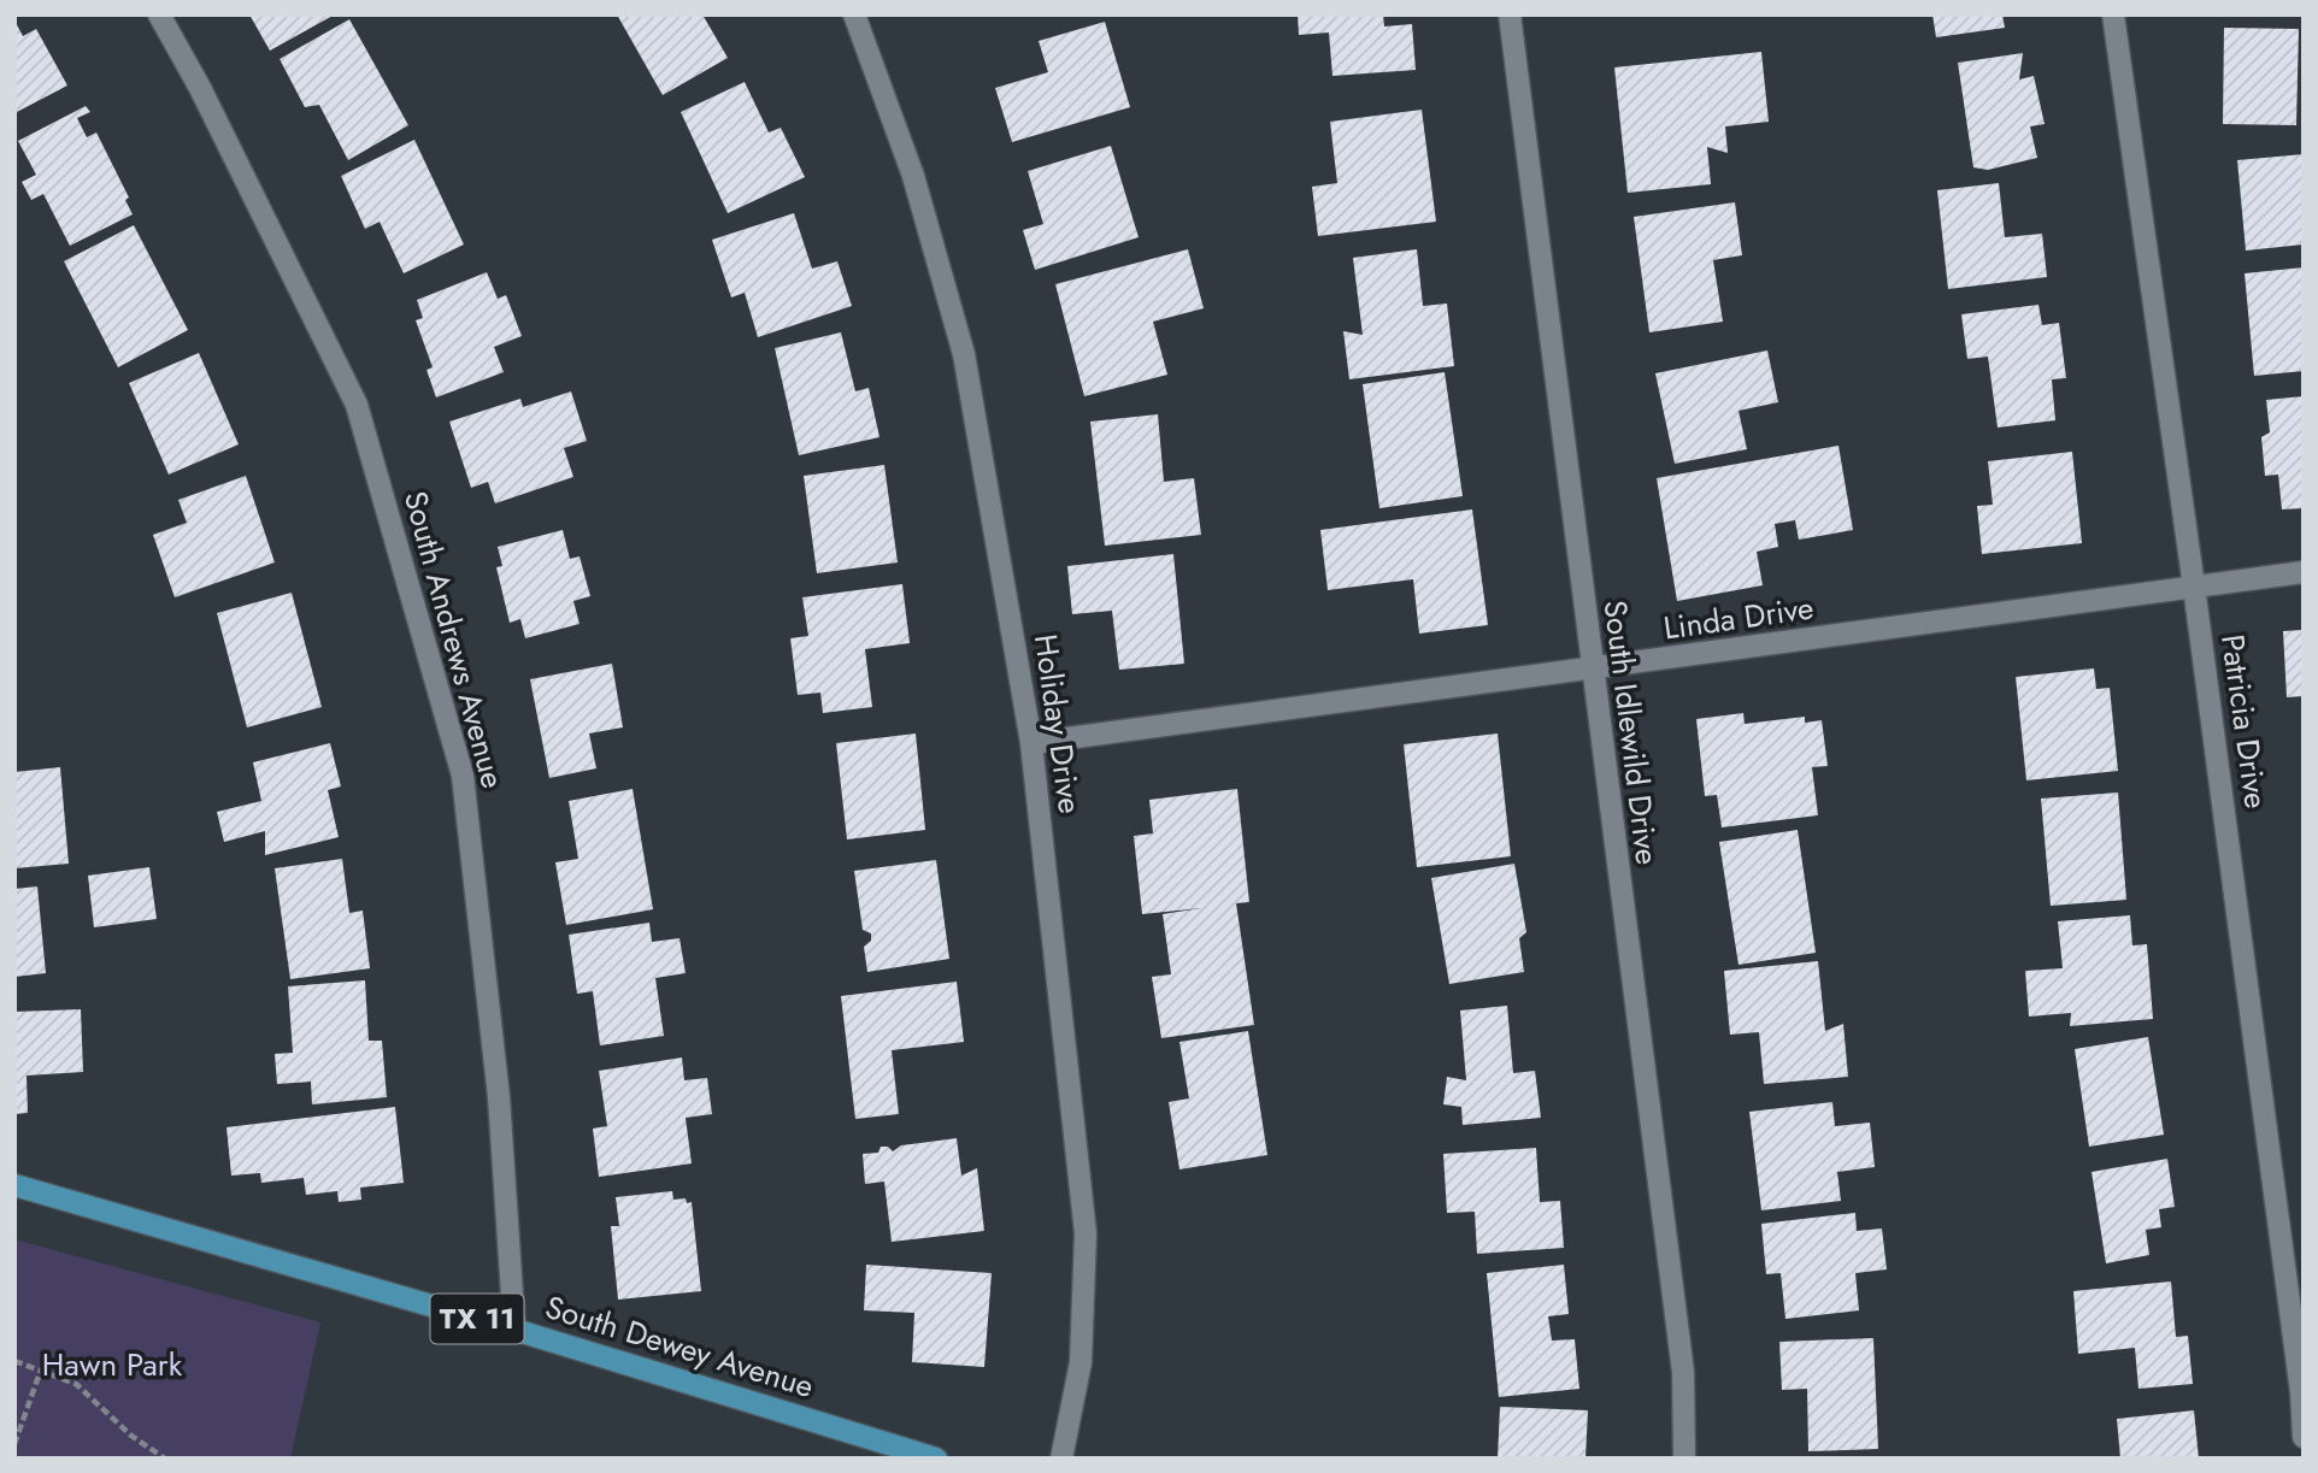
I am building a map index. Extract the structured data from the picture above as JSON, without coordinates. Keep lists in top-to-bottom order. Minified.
{"streets":{"main road":["TX 11","South Dewey Avenue"],"street":["Linda Drive","South Andrews Avenue","Patricia Drive","Holiday Drive","South Idlewild Drive"]},"crossings":[["Linda Drive","Patricia Drive"],["Linda Drive","Holiday Drive"],["Linda Drive","South Idlewild Drive"],["South Andrews Avenue","South Dewey Avenue"]],"parks":["Hawn Park"]}
